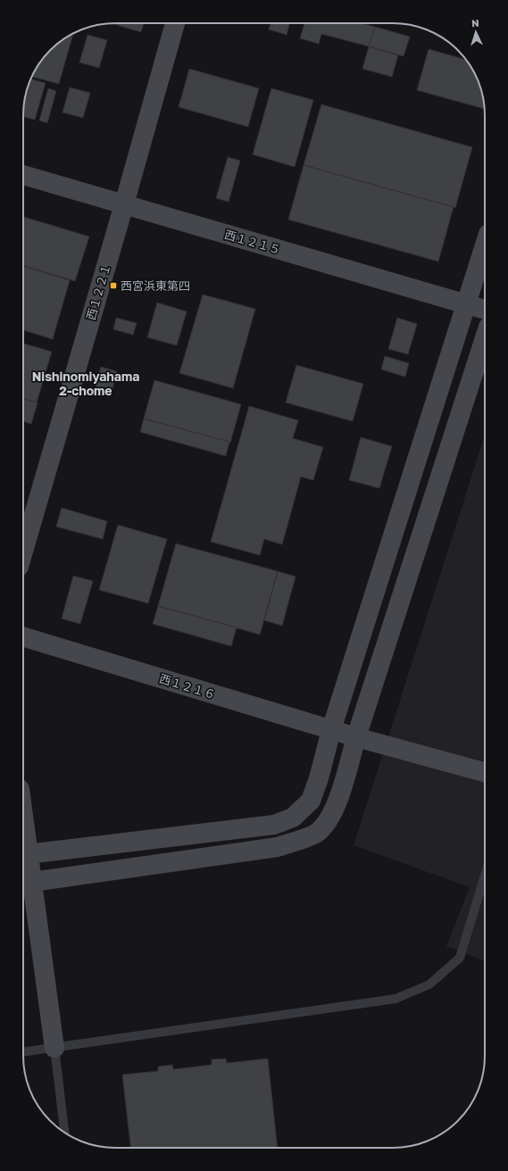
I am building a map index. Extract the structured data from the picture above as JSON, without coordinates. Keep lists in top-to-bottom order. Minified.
{"streets":{"street":["西１２１５","西１２２１","西１２１６"]},"crossings":[["西１２１５","西１２２１"]],"districts":["Nishinomiyahama 2-chome"],"places":{"transit":["西宮浜東第四"]},"north":"top"}
